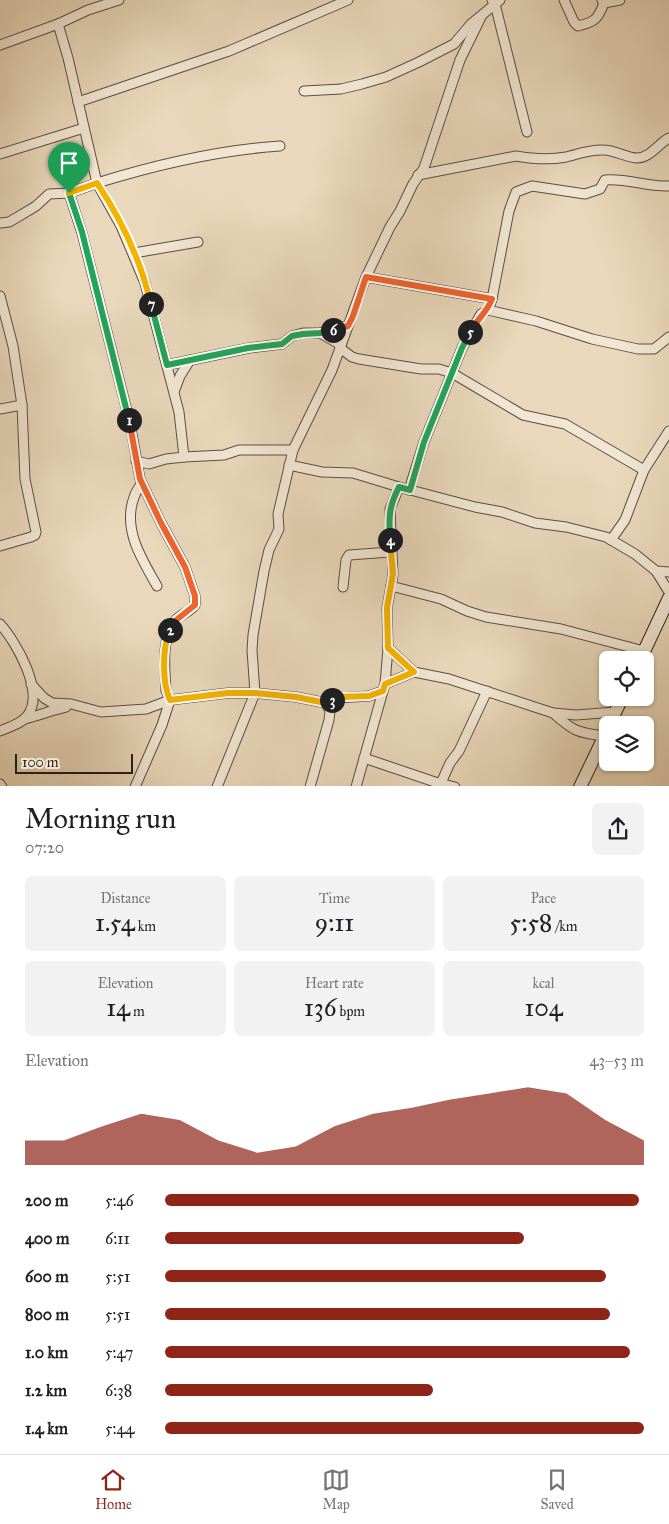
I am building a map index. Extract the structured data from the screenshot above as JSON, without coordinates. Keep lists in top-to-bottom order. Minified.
{"scale_bar":"100 m","page":{"pins":["7","6","5","1","4","2","3"],"scale":"100 m","heading":["Morning run","07:20"],"stats":[["Distance","1.54 km"],["Time","9:11"],["Pace","5:58 /km"],["Elevation","14 m"],["Heart rate","136 bpm"],["kcal","104"]],"chart":["Elevation","43–53 m"],"list":[{"name":"200 m","note":"5:46"},{"name":"400 m","note":"6:11"},{"name":"600 m","note":"5:51"},{"name":"800 m","note":"5:51"},{"name":"1.0 km","note":"5:47"},{"name":"1.2 km","note":"6:38"},{"name":"1.4 km","note":"5:44"}],"tabs":["Home","Map","Saved"]}}
